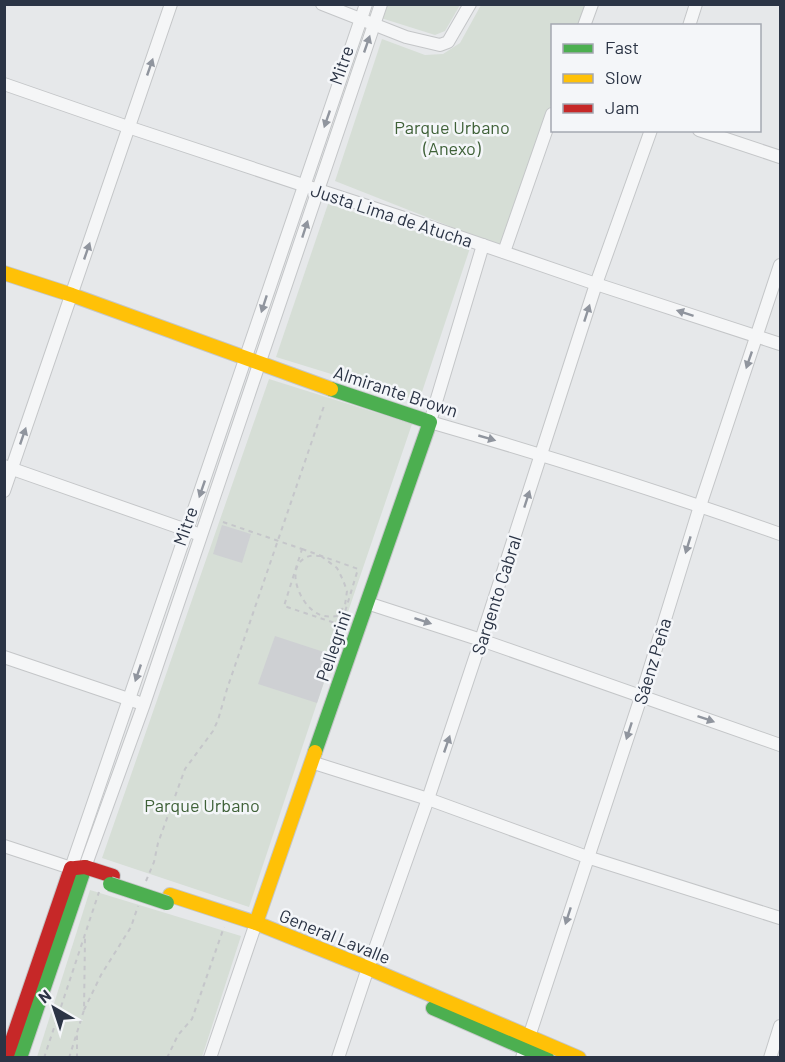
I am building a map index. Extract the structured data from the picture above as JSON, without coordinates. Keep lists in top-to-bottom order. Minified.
{"streets":{"street":["Mitre","Justa Lima de Atucha","Almirante Brown","Sargento Cabral","Pellegrini","Sáenz Peña","General Lavalle"]},"crossings":[["Mitre","Justa Lima de Atucha"],["Mitre","Almirante Brown"],["Mitre","General Lavalle"],["Justa Lima de Atucha","Sargento Cabral"],["Justa Lima de Atucha","Pellegrini"],["Justa Lima de Atucha","Sáenz Peña"],["Almirante Brown","Sargento Cabral"],["Almirante Brown","Pellegrini"],["Almirante Brown","Sáenz Peña"],["Sargento Cabral","General Lavalle"],["Pellegrini","General Lavalle"],["Sáenz Peña","General Lavalle"]],"one_way":["Sargento Cabral","Sáenz Peña"],"parks":["Parque Urbano (Anexo)","Parque Urbano"],"legend":["Fast","Slow","Jam"],"north":"top left"}
